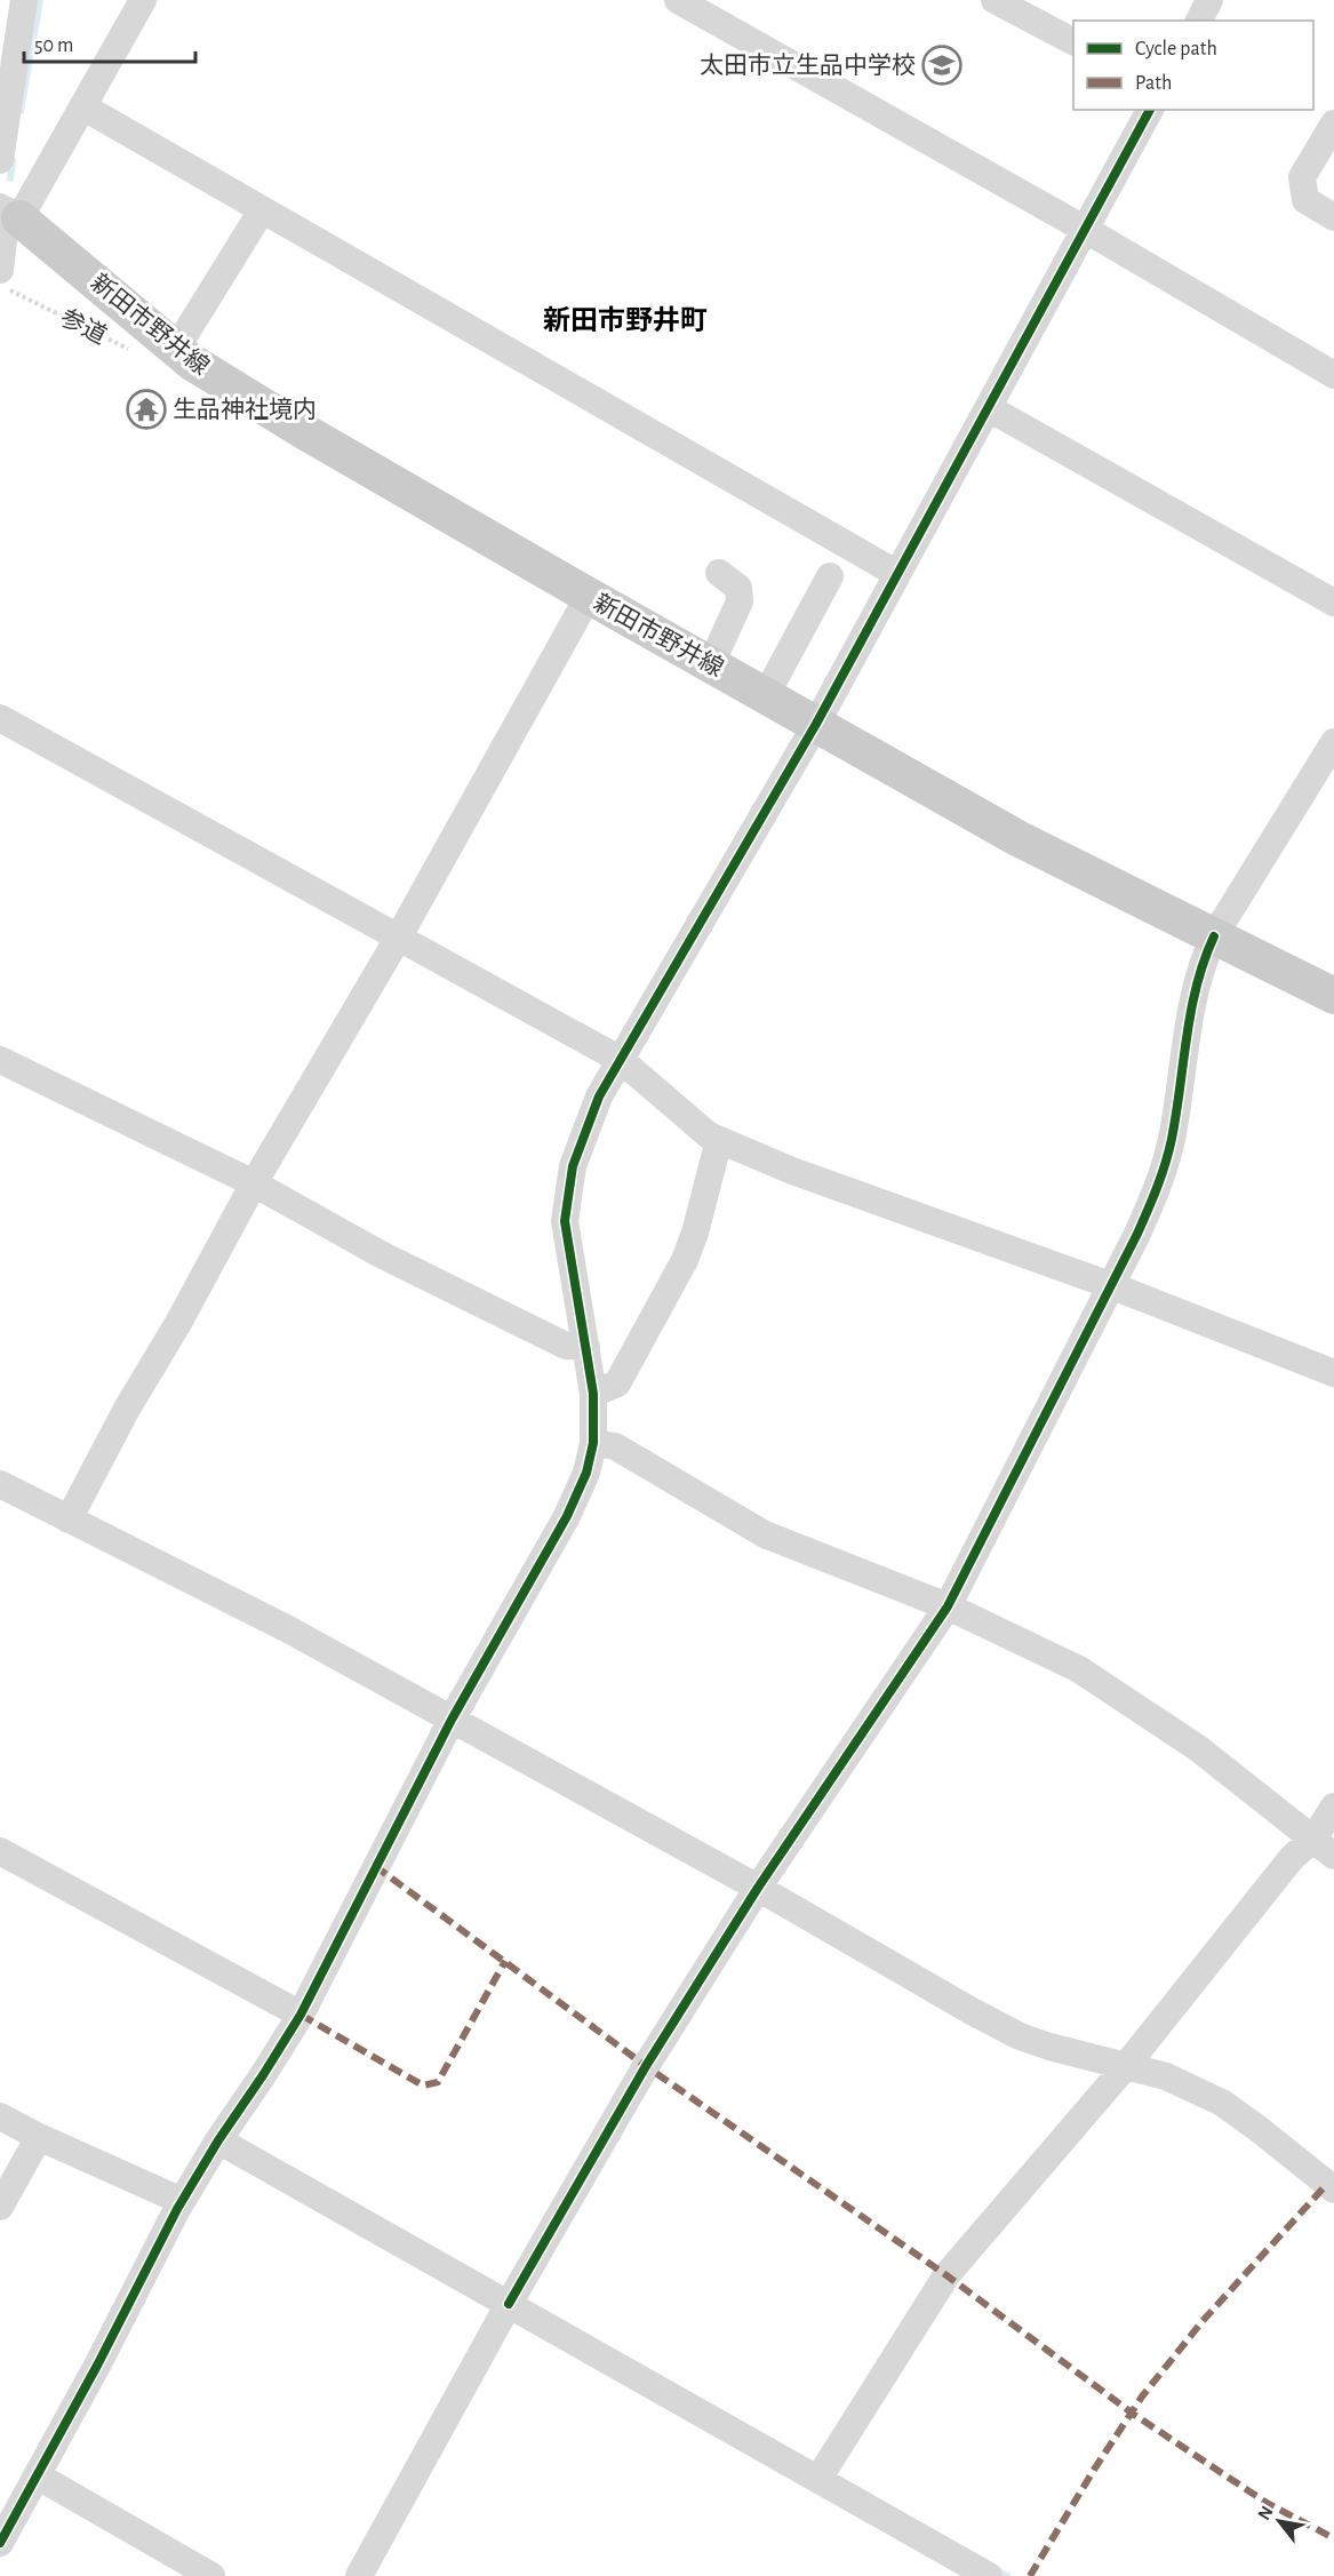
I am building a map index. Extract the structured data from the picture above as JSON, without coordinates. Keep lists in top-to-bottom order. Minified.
{"streets":{"main road":["新田市野井線"],"path":["参道"]},"districts":["新田市野井町"],"places":{"school or university":["太田市立生品中学校"],"temple":["生品神社境内"]},"legend":["Cycle path","Path"],"scale_bar":"50 m","north":"top left"}
